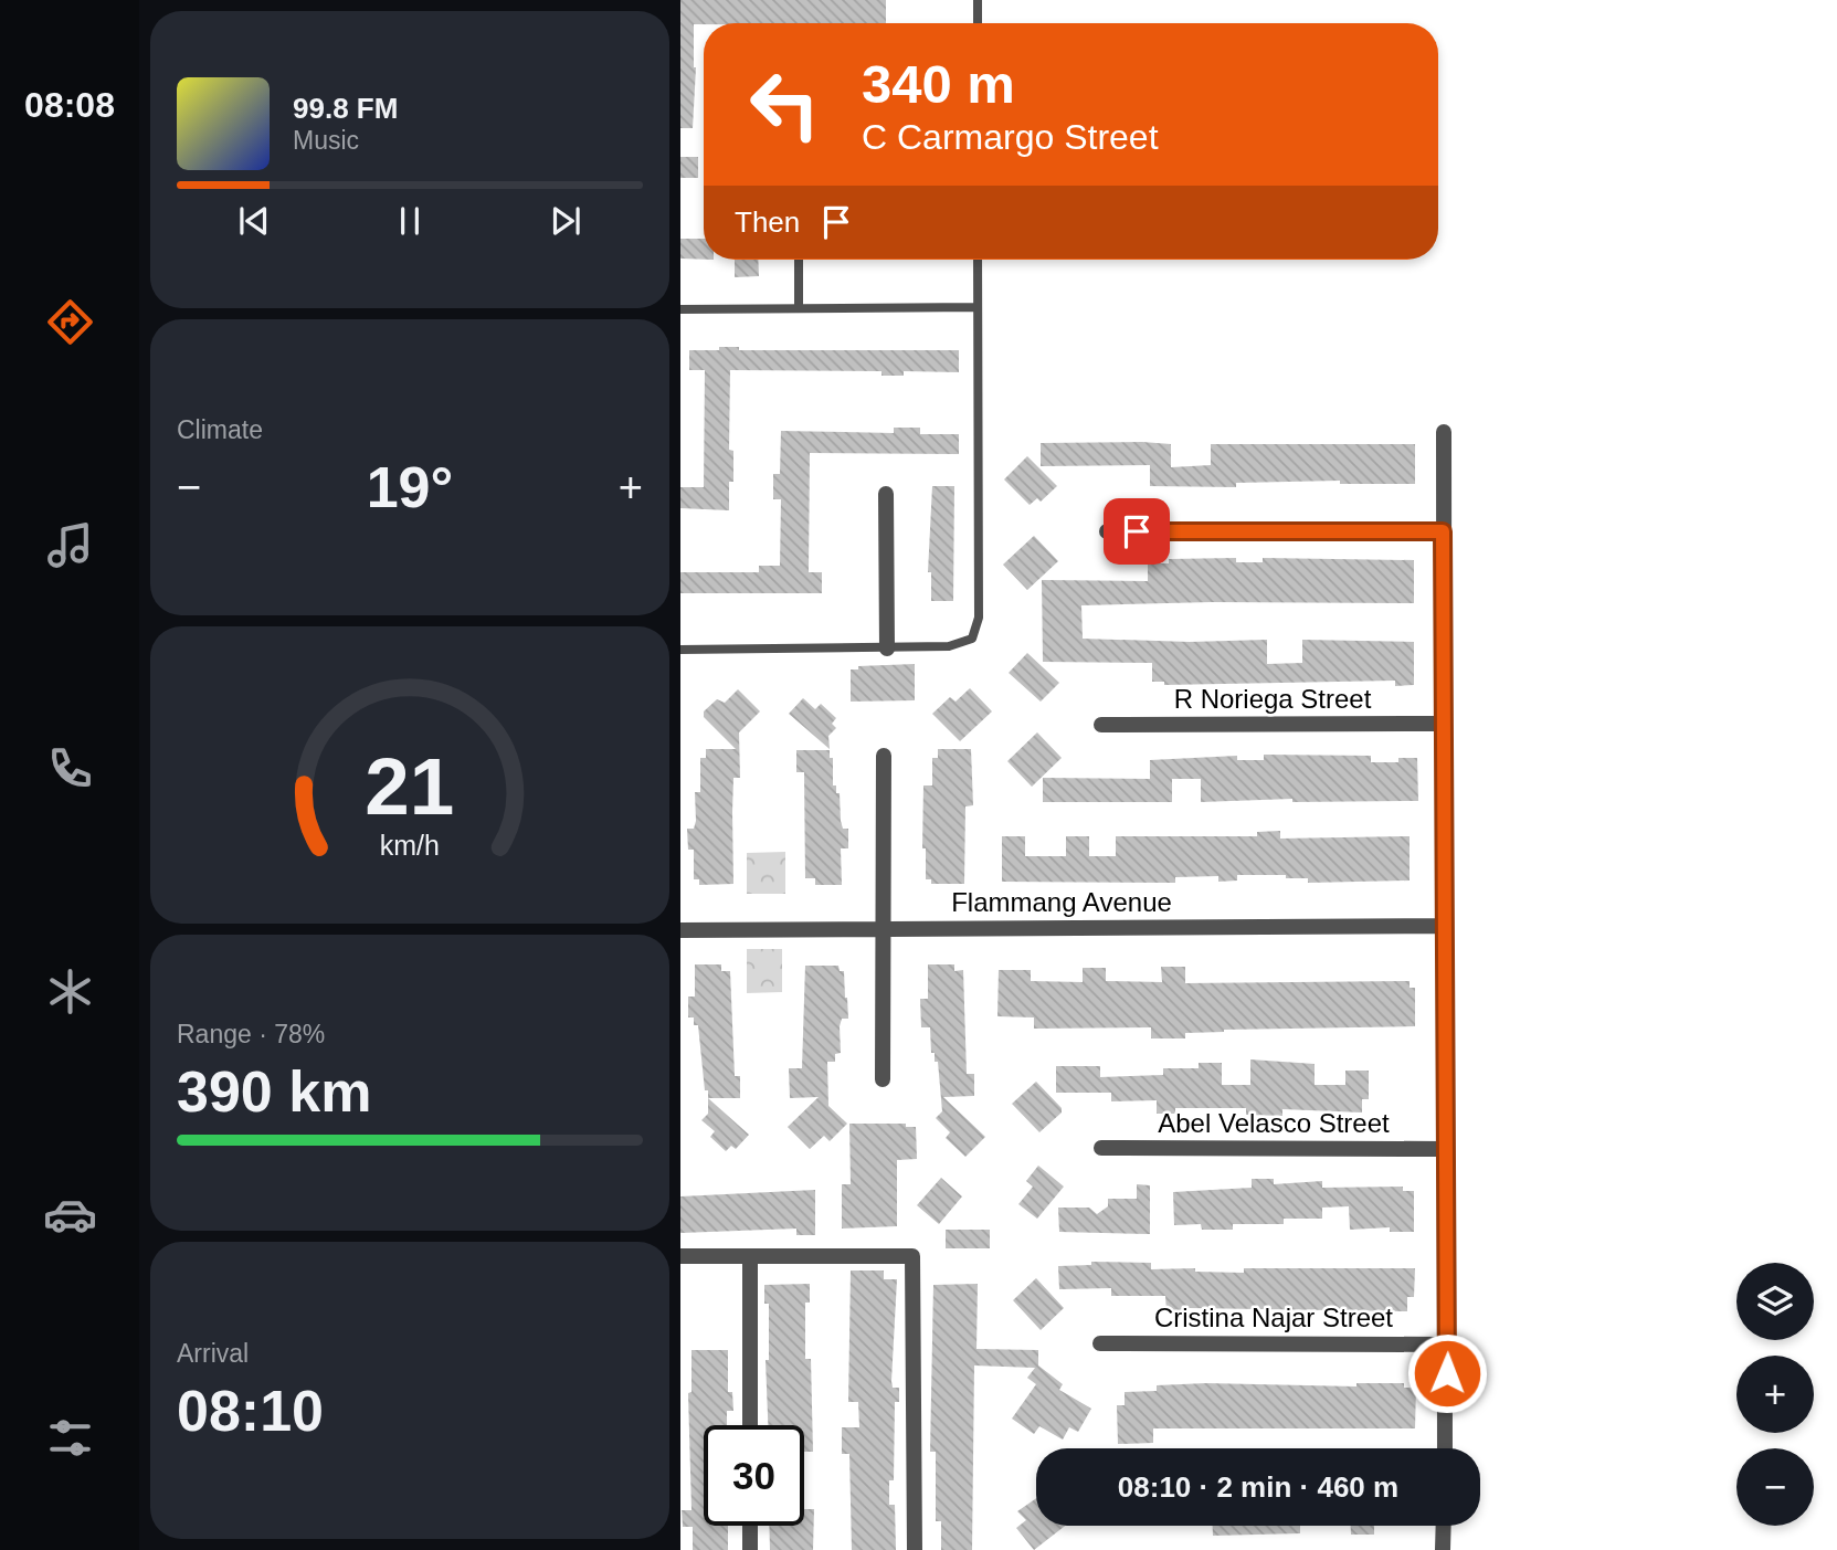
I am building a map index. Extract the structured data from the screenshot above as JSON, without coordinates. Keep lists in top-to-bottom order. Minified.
{"streets":{"street":["R Noriega Street","Flammang Avenue","Abel Velasco Street","Cristina Najar Street"]},"page":{"tabs":"08:08","turn":["340 m","C Carmargo Street"],"song":["99.8 FM","Music"],"then":"Then","tile":["Climate",["Range · 78%","390 km"],["Arrival","08:10"]],"heat":["−","19°","+"],"map_buttons":["+","−"],"limit":"30","trip":"08:10 · 2 min · 460 m","gauge":["21","km/h"]}}
